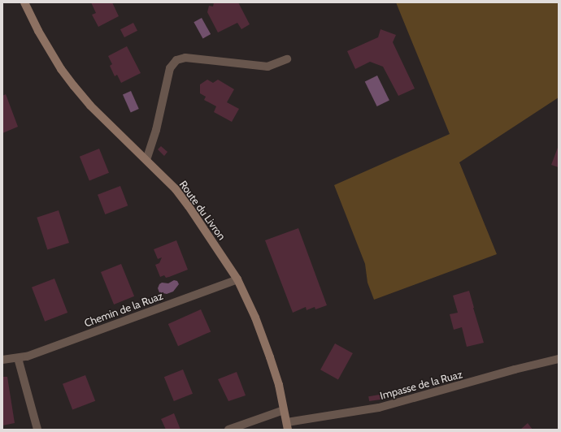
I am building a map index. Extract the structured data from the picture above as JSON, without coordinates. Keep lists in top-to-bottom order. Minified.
{"streets":{"street":["Route du Livron","Chemin de la Ruaz","Impasse de la Ruaz"]},"crossings":[["Route du Livron","Chemin de la Ruaz"],["Route du Livron","Impasse de la Ruaz"]]}
